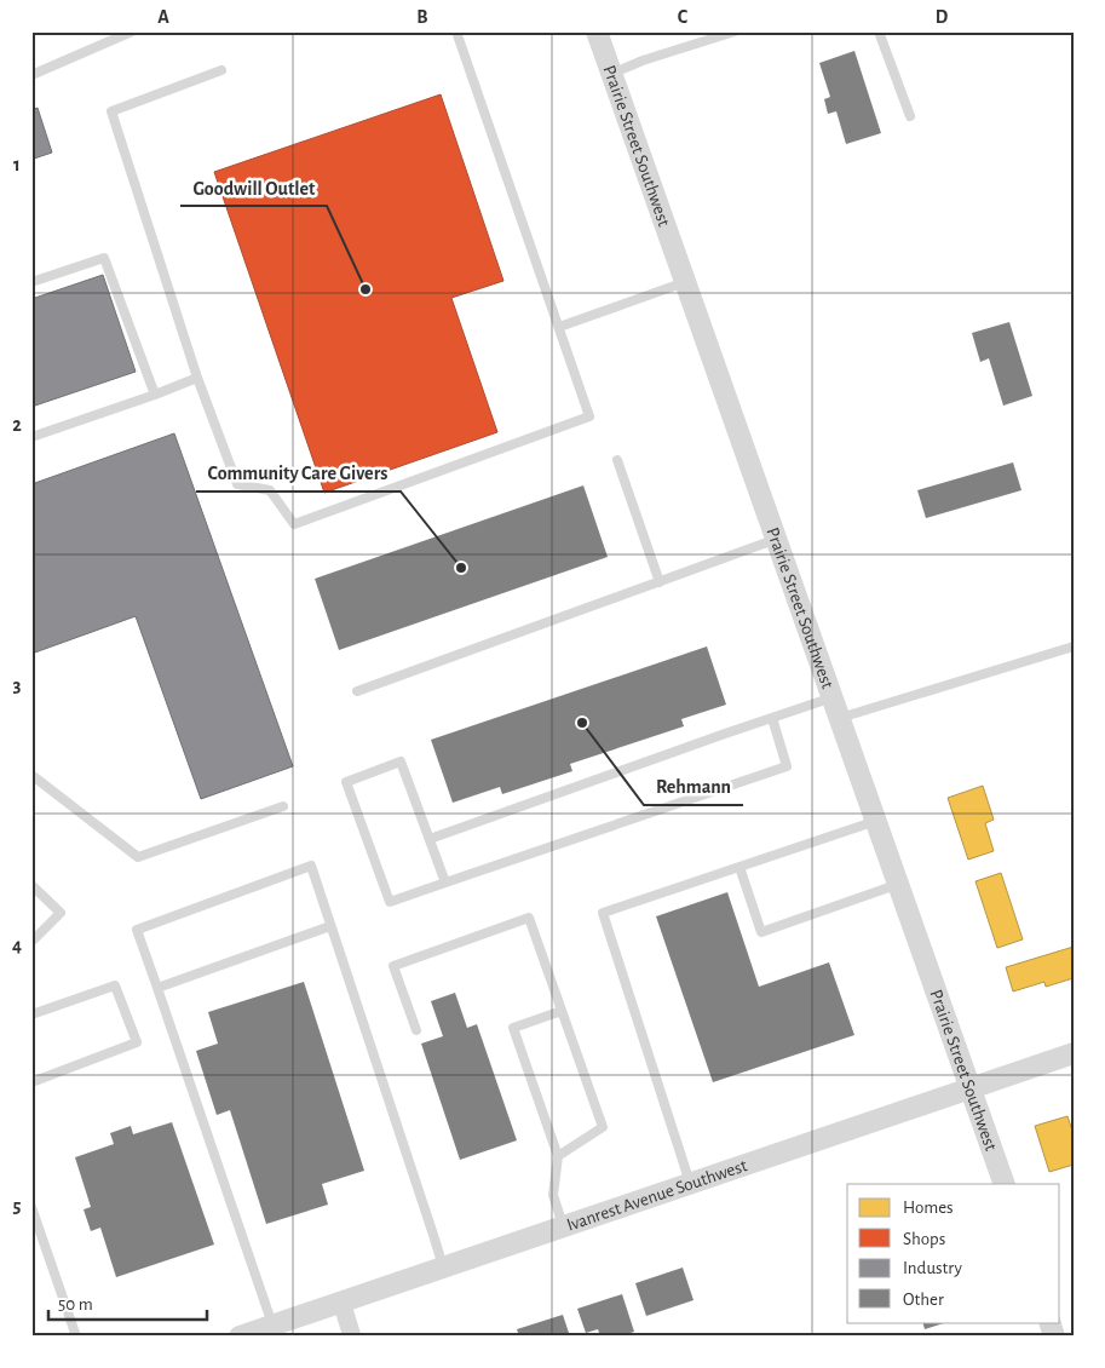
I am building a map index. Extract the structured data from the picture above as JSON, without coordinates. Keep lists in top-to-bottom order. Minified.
{"streets":{"street":["Prairie Street Southwest","Ivanrest Avenue Southwest"]},"crossings":[["Prairie Street Southwest","Ivanrest Avenue Southwest"]],"places":["Goodwill Outlet","Community Care Givers","Rehmann"],"legend":["Homes","Shops","Industry","Other"],"scale_bar":"50 m","grid":{"columns":["A","B","C","D"],"rows":["1","2","3","4","5"]}}
